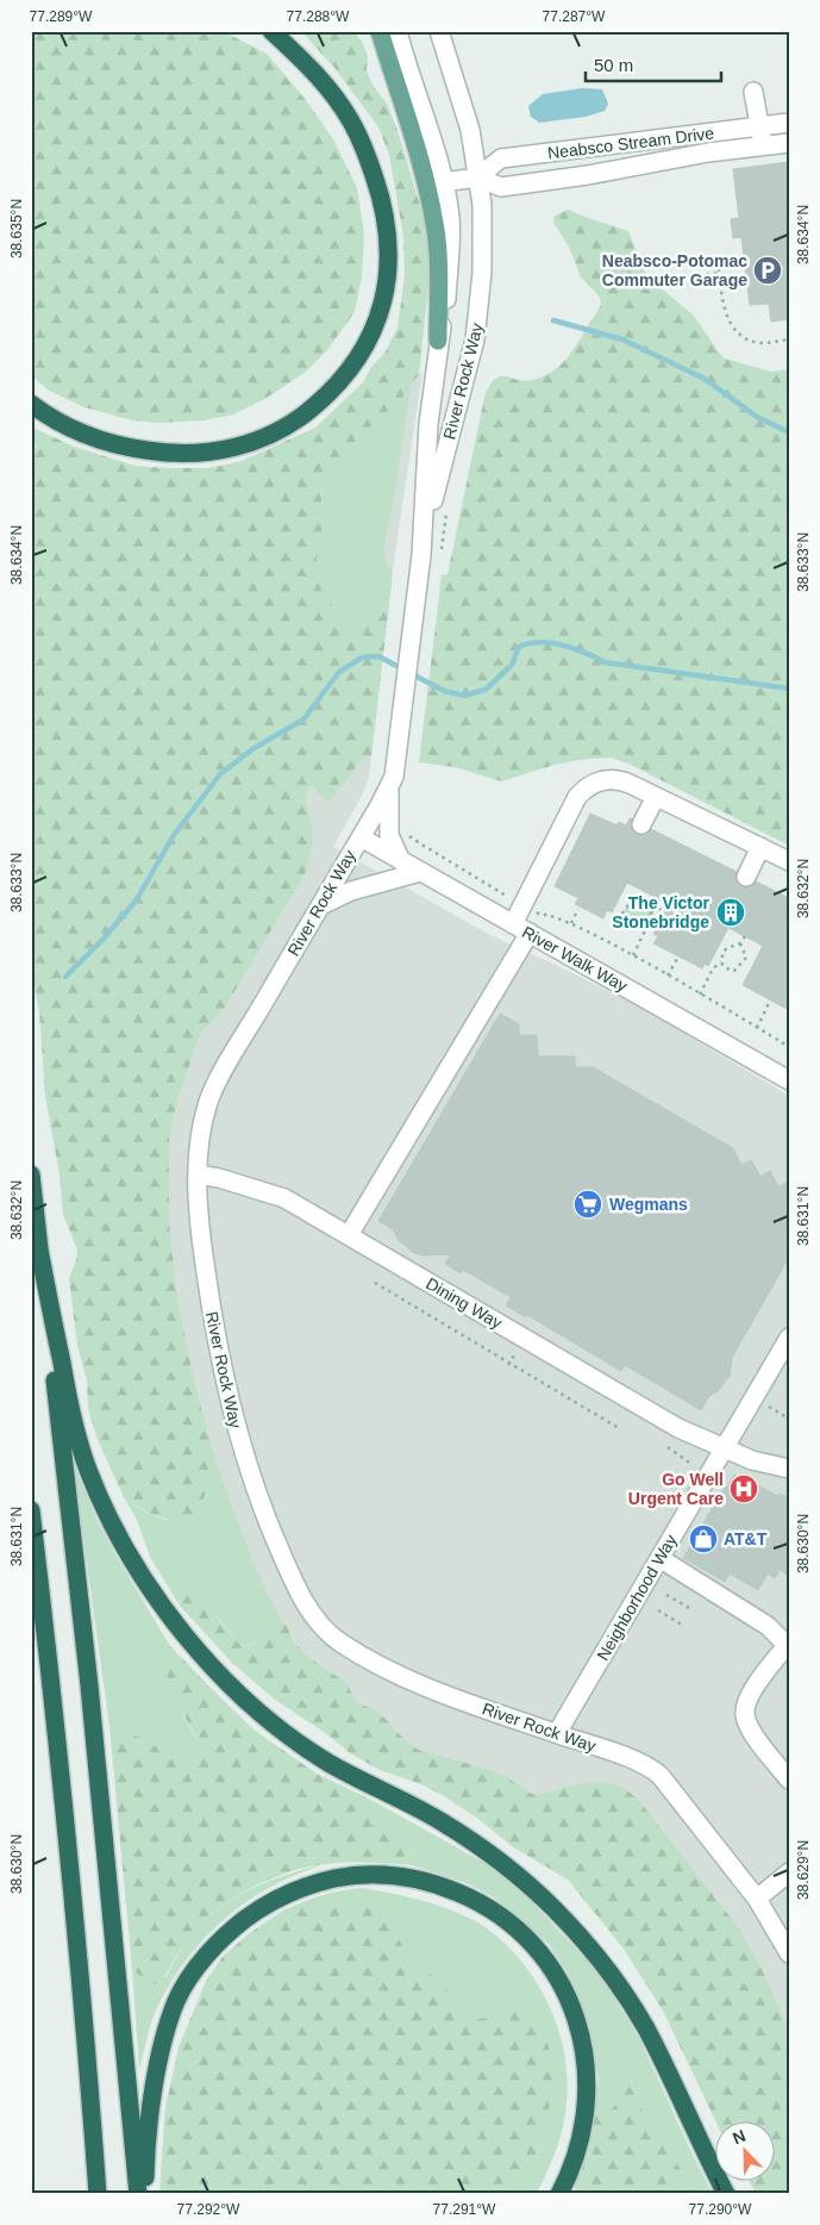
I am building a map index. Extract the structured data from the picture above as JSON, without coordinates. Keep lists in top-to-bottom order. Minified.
{"streets":{"street":["Neabsco Stream Drive","River Rock Way","River Walk Way","Dining Way","Neighborhood Way"]},"crossings":[["Neabsco Stream Drive","River Rock Way"],["River Rock Way","River Walk Way"],["River Rock Way","Dining Way"],["River Rock Way","Neighborhood Way"],["Dining Way","Neighborhood Way"]],"places":{"parking":["Neabsco-Potomac Commuter Garage"],"building":["The Victor Stonebridge"],"supermarket":["Wegmans"],"hospital":["Go Well Urgent Care"],"shop":["AT&T"]},"scale_bar":"50 m","north":"top left","coordinates":["77.289°W","77.288°W","77.287°W","38.635°N","38.634°N","38.633°N","38.632°N","38.631°N","38.630°N","38.629°N","77.292°W","77.291°W","77.290°W"]}
